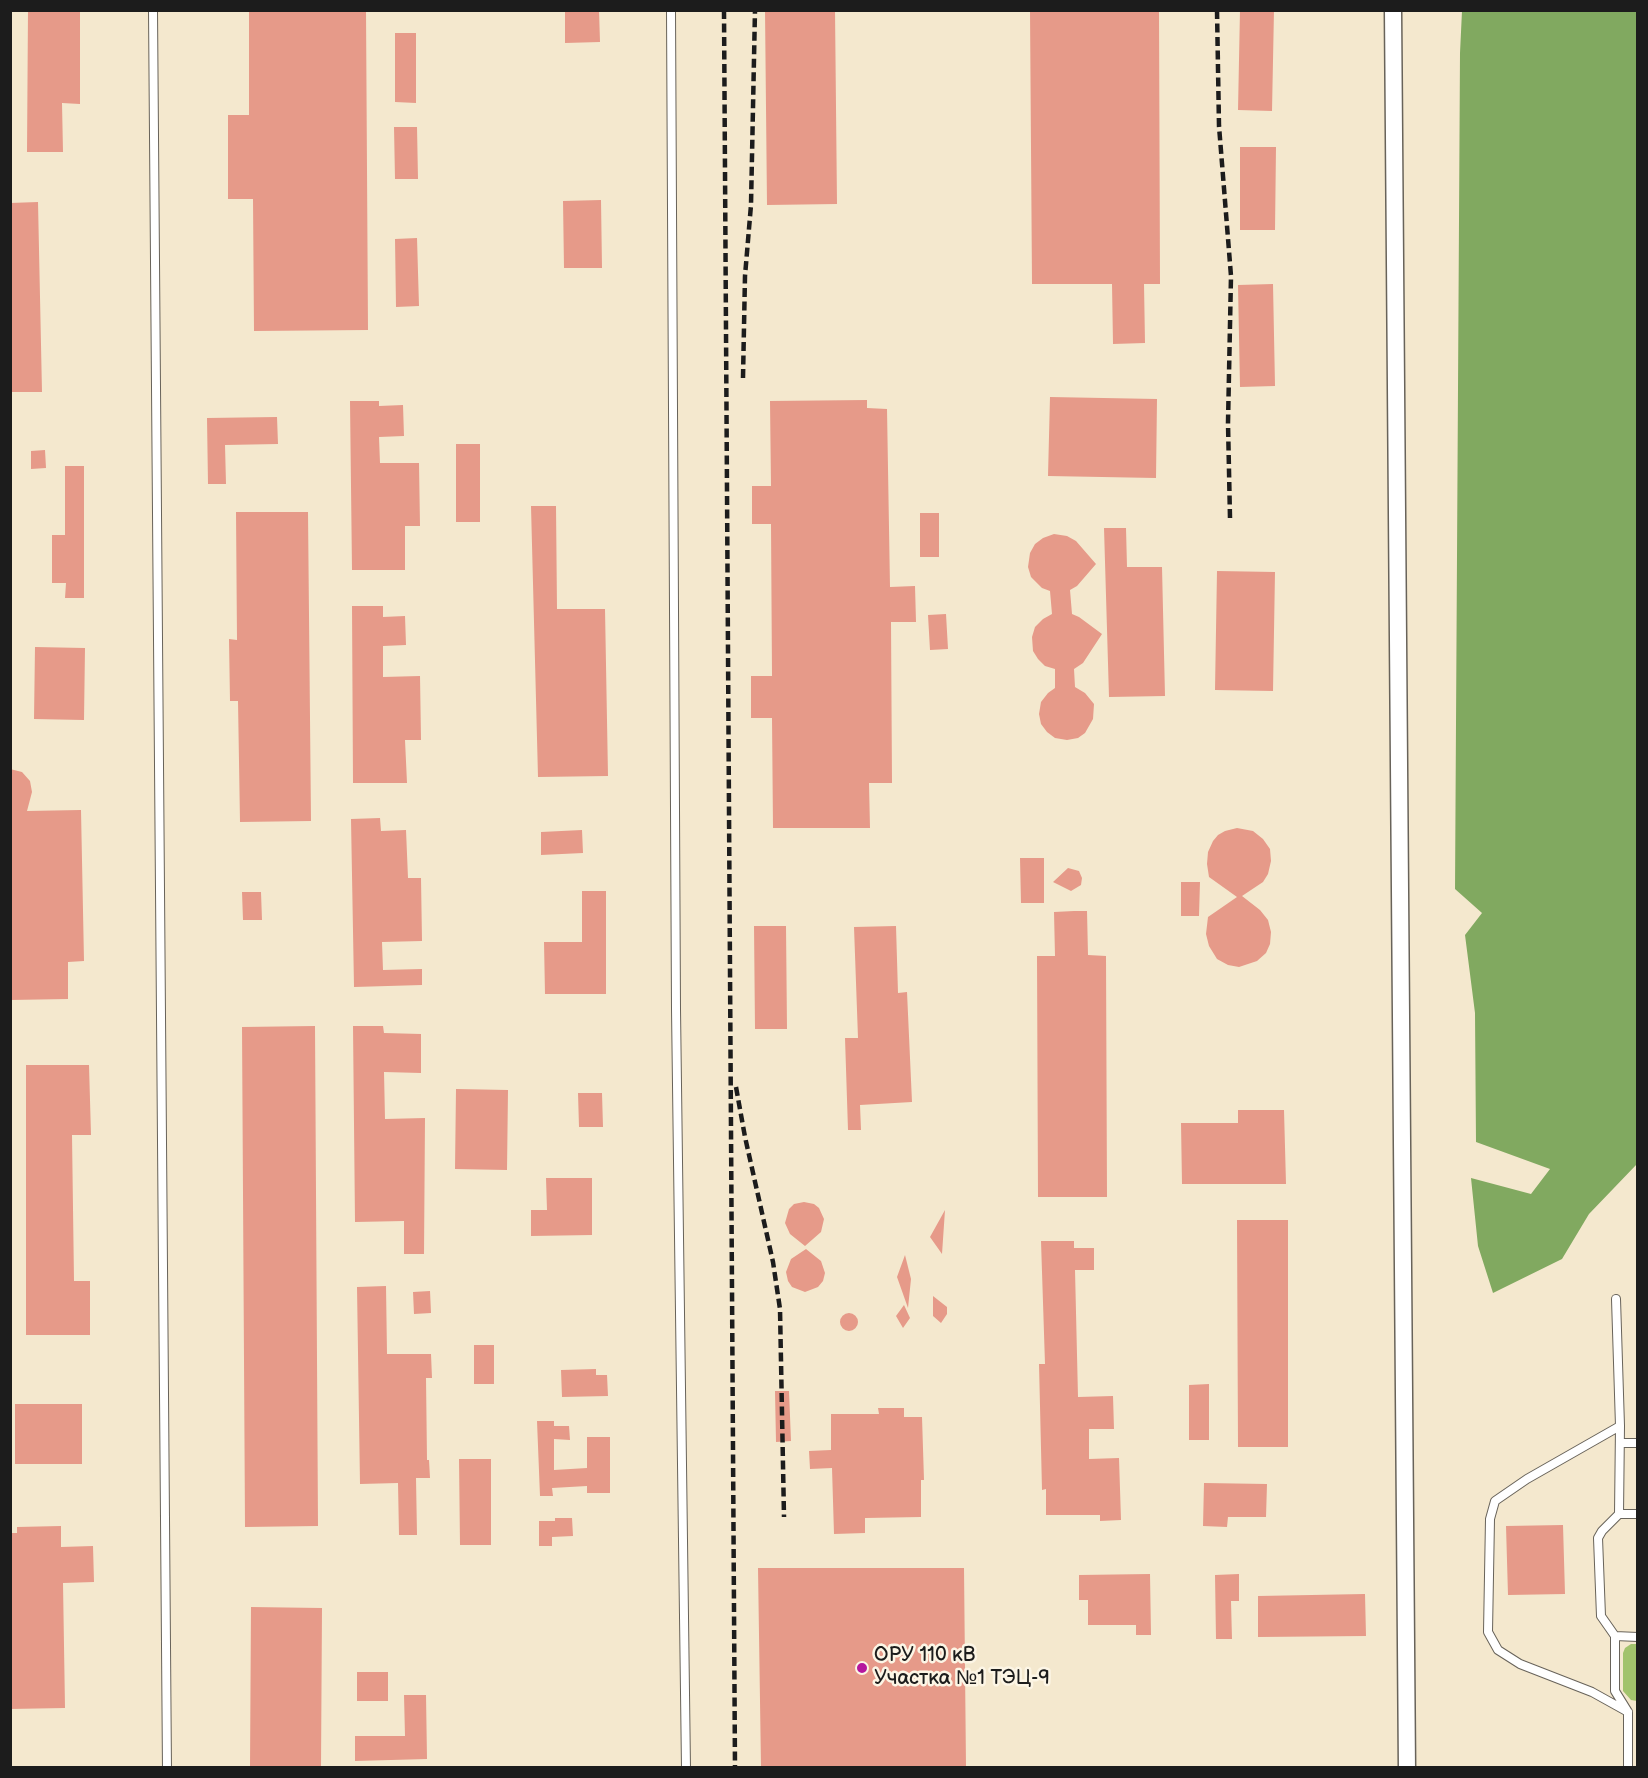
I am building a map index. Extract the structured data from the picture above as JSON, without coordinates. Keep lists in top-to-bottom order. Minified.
{"places":["ОРУ 110 кВ Участка №1 ТЭЦ-9"]}
